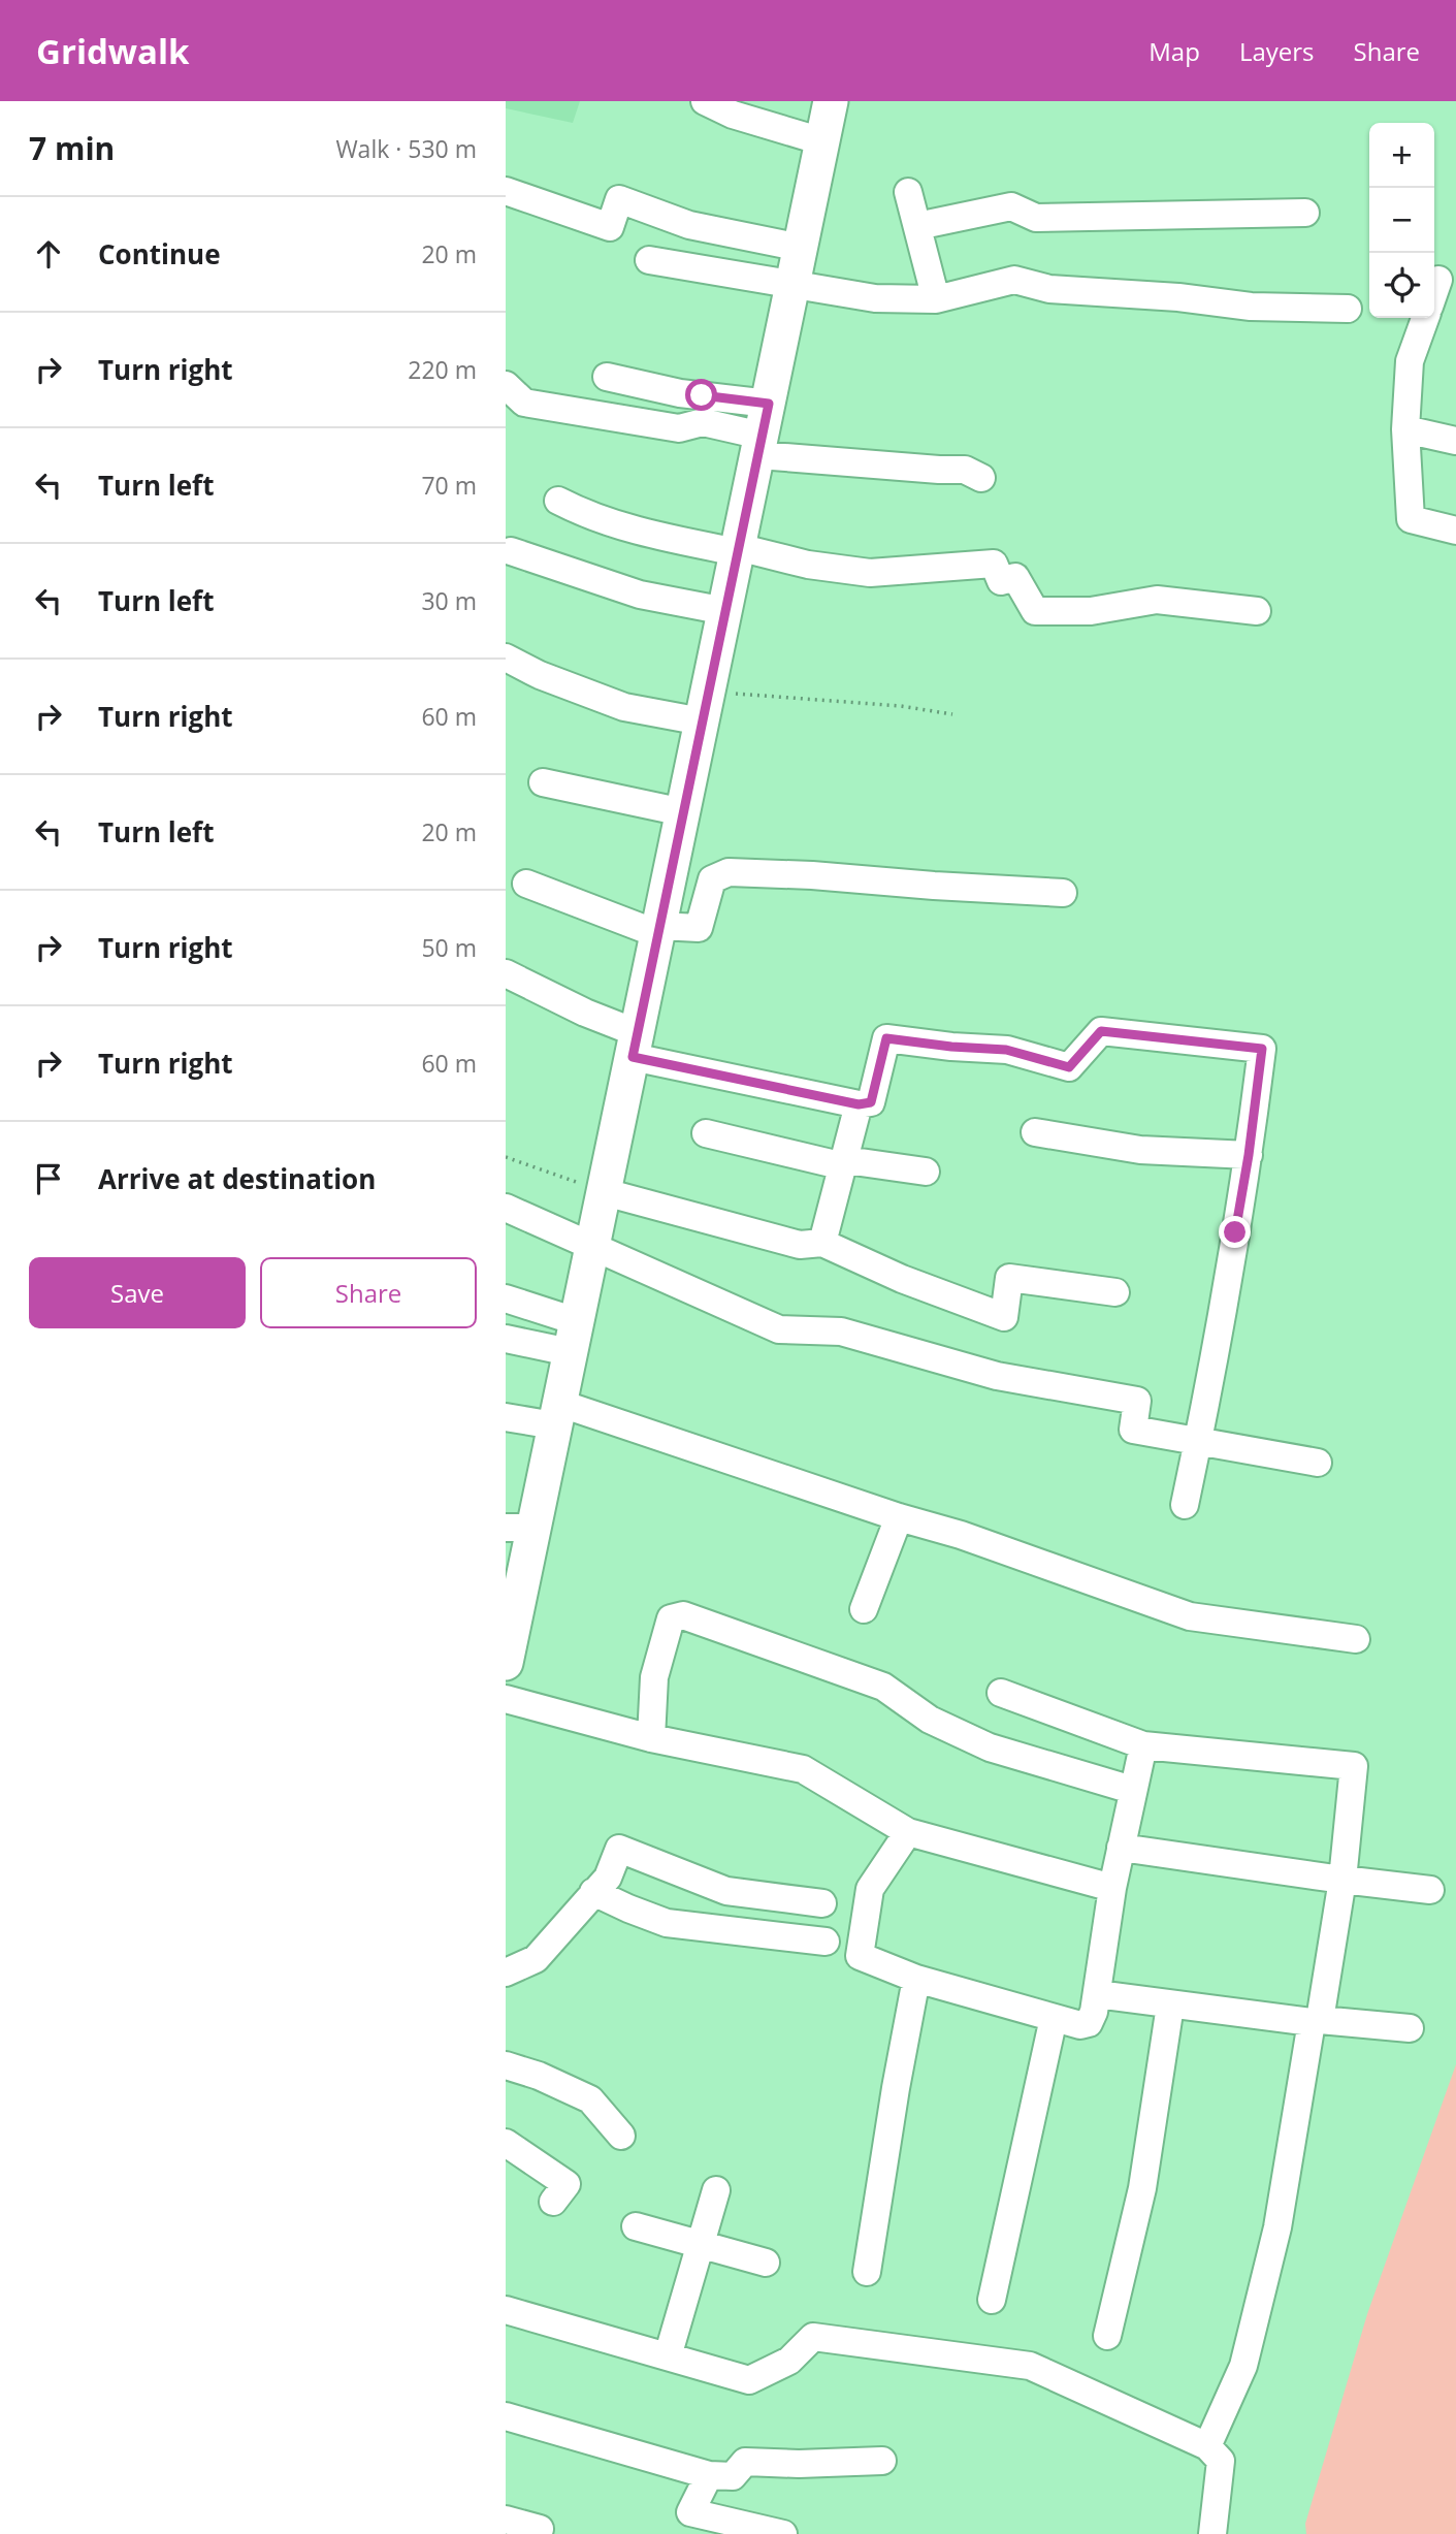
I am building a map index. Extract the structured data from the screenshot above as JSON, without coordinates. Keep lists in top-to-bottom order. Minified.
{"page":{"header":"Gridwalk","nav":["Map","Layers","Share"],"heading":["7 min","Walk · 530 m"],"map_buttons":["+","−"],"list":[["Continue","20 m"],["Turn right","220 m"],["Turn left","70 m"],["Turn left","30 m"],["Turn right","60 m"],["Turn left","20 m"],["Turn right","50 m"],["Turn right","60 m"],"Arrive at destination"],"buttons":["Save","Share"]}}
